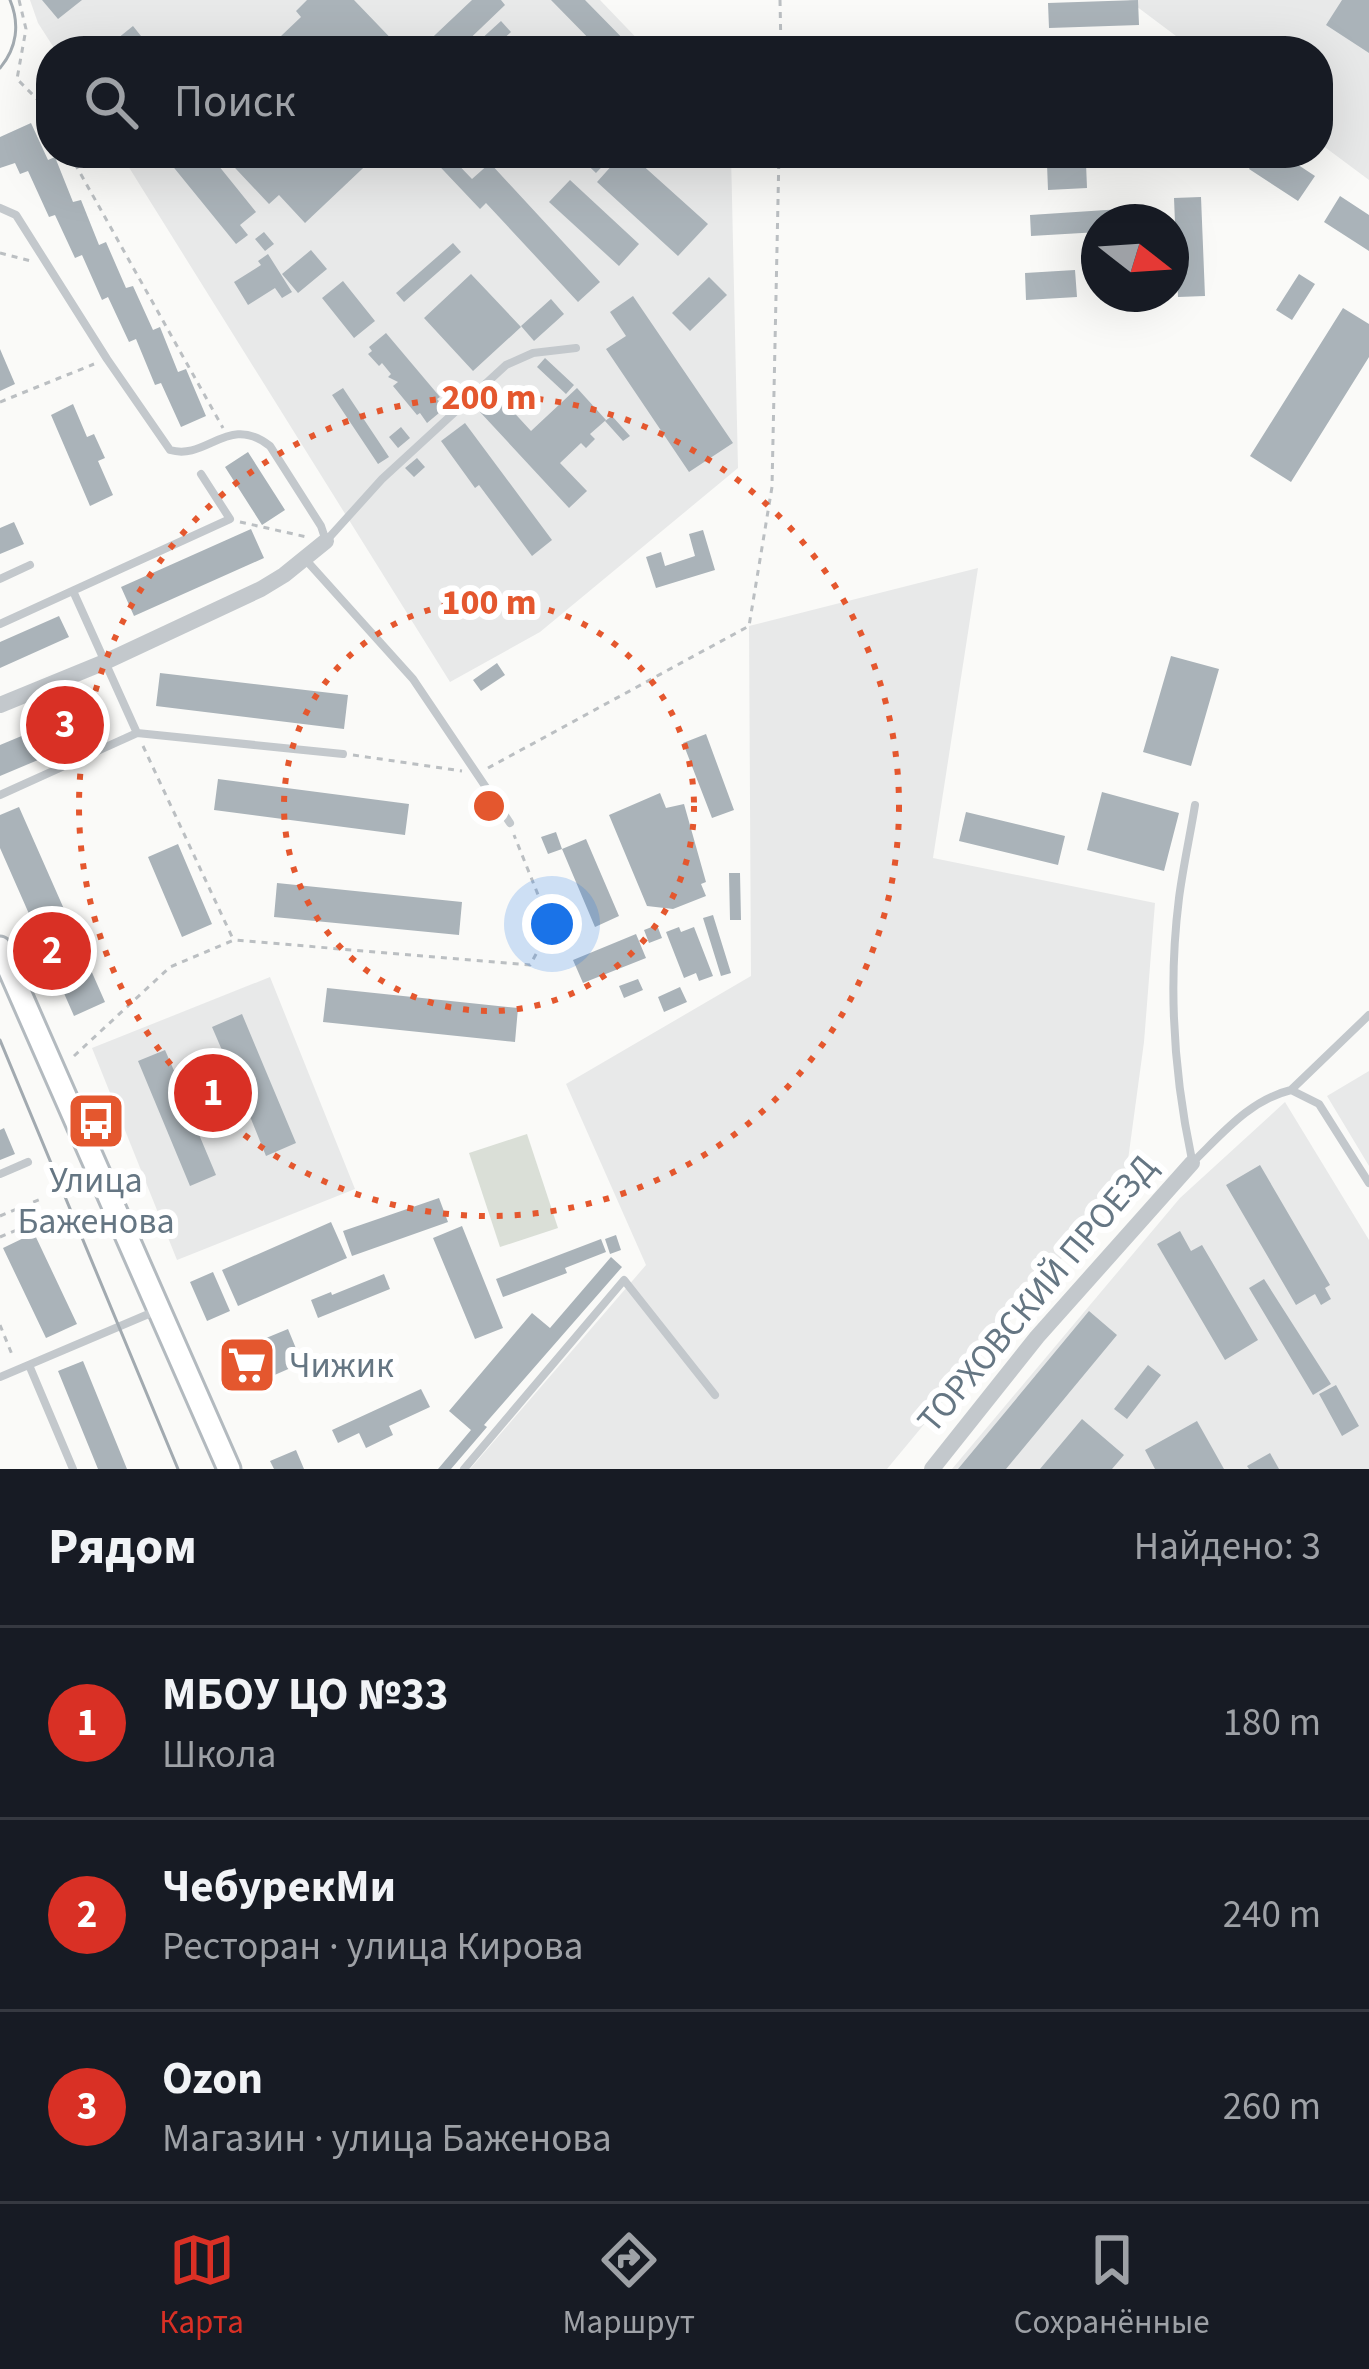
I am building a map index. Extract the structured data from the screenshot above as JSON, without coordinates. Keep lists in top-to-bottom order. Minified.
{"streets":{"street":["ТОРХОВСКИЙ ПРОЕЗД"]},"places":{"bus stop":["Улица Баженова"],"supermarket":["Чижик"]},"north":"right","page":{"search":"Поиск","pins":["3","2","1"],"heading":["Рядом","Найдено: 3"],"list":[{"mark":"1","name":"МБОУ ЦО №33","note":"Школа","value":"180 m"},{"mark":"2","name":"ЧебурекМи","note":"Ресторан · улица Кирова","value":"240 m"},{"mark":"3","name":"Ozon","note":"Магазин · улица Баженова","value":"260 m"}],"nav":["Карта","Маршрут","Сохранённые"]},"rings":["200 m","100 m"]}
